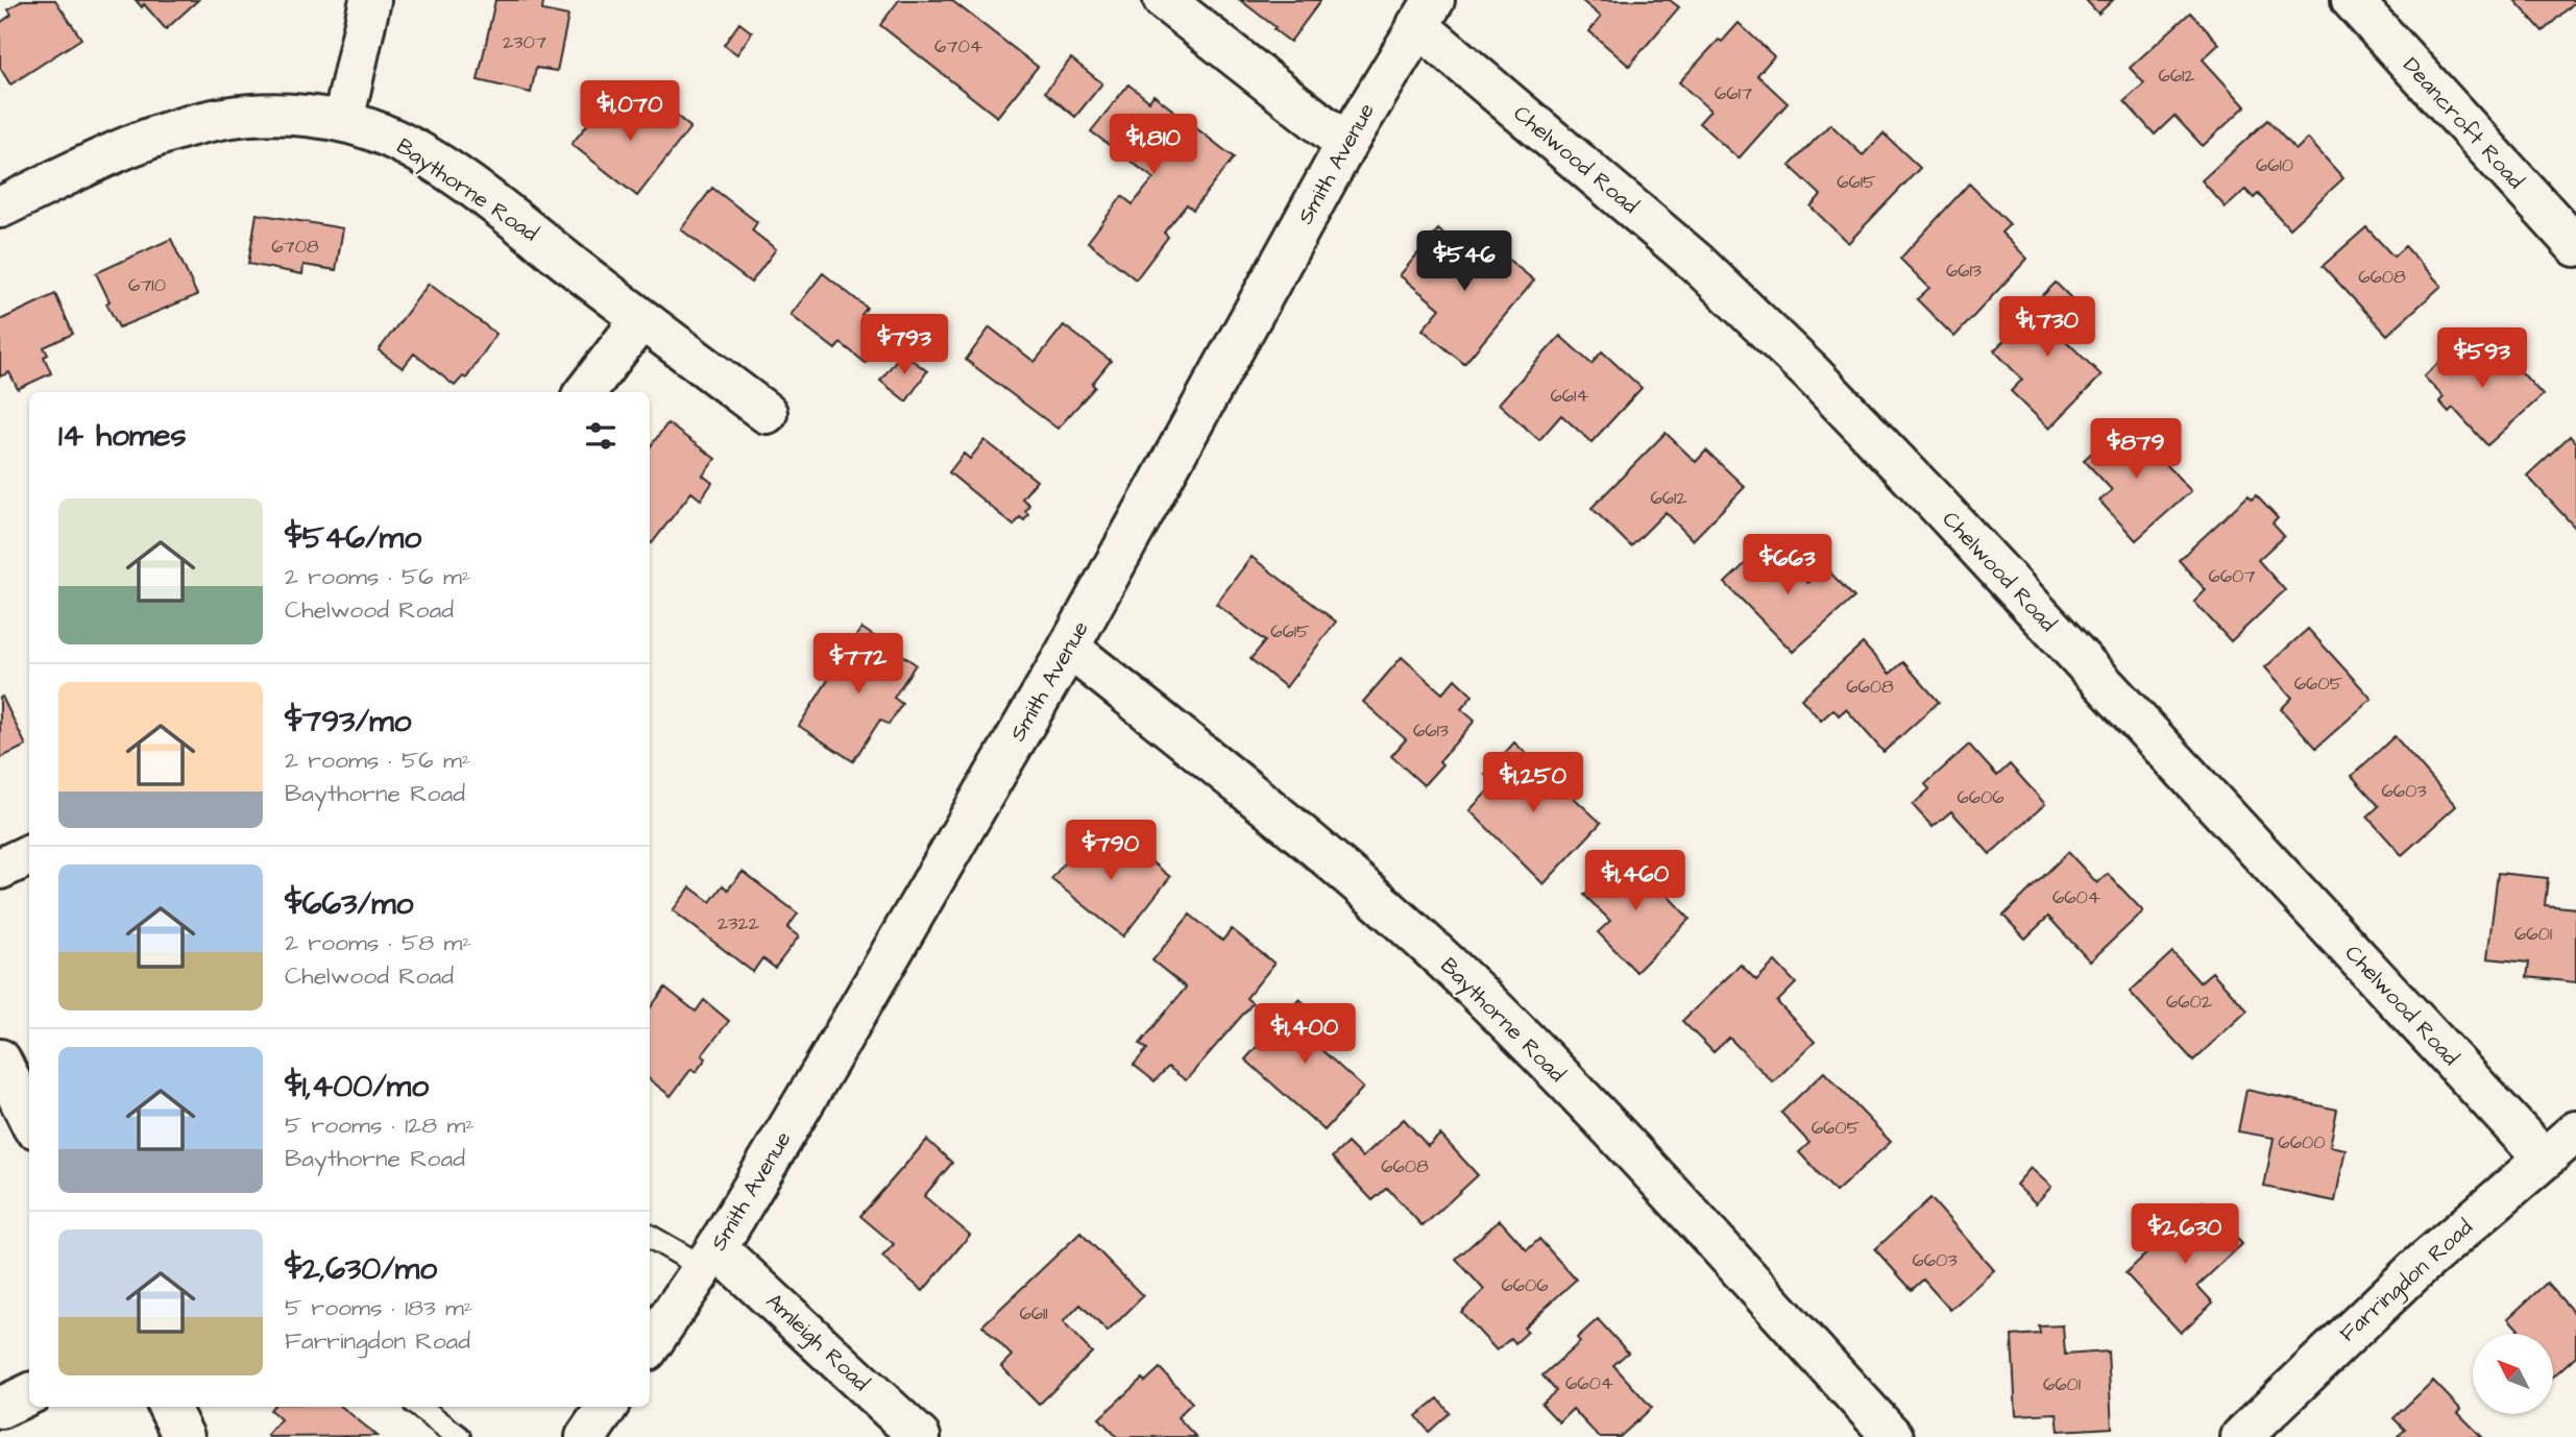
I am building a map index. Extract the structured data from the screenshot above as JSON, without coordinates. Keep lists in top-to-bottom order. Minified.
{"streets":{"street":["Deancroft Road","Chelwood Road","Smith Avenue","Baythorne Road","Farringdon Road","Amleigh Road"]},"crossings":[["Chelwood Road","Smith Avenue"],["Chelwood Road","Farringdon Road"],["Smith Avenue","Baythorne Road"],["Smith Avenue","Amleigh Road"]],"house_numbers":["2307","6704","6612","6617","6610","6615","6708","6613","6608","6710","6614","6612","6607","6615","6605","6608","6613","6603","6606","6604","2322","6601","6602","6605","6600","6608","6603","6606","6611","6604","6601"],"north":"top left","page":{"price":["$1,070","$1,810","$546","$1,730","$793","$593","$879","$663","$772","$1,250","$790","$1,460","$1,400","$2,630"],"heading":"14 homes","list":[{"name":"$546/mo","note":"2 rooms · 56 m² · Chelwood Road"},{"name":"$793/mo","note":"2 rooms · 56 m² · Baythorne Road"},{"name":"$663/mo","note":"2 rooms · 58 m² · Chelwood Road"},{"name":"$1,400/mo","note":"5 rooms · 128 m² · Baythorne Road"},{"name":"$2,630/mo","note":"5 rooms · 183 m² · Farringdon Road"}]}}
